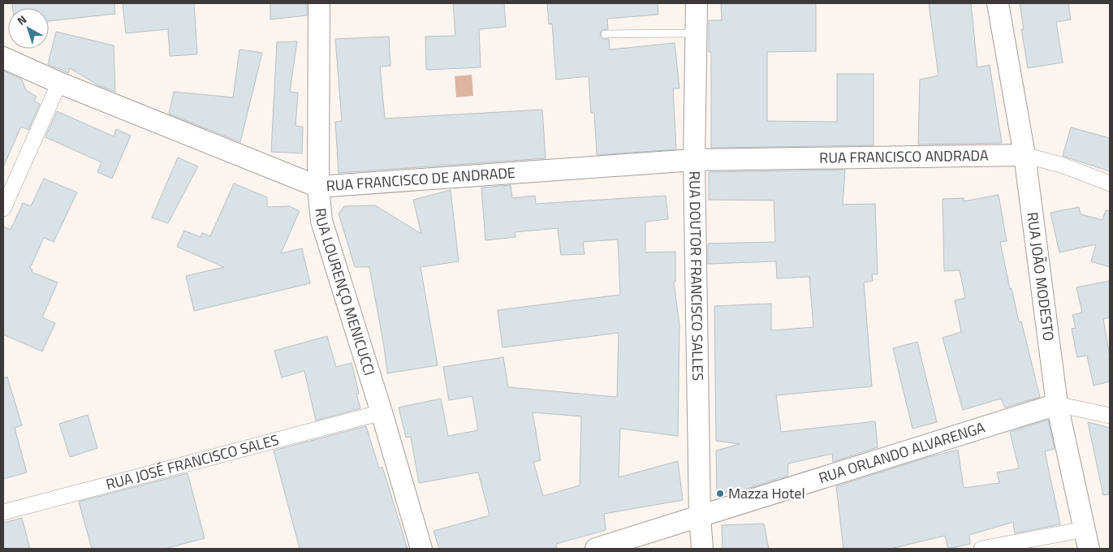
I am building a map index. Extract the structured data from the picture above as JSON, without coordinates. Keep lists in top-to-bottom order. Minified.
{"streets":{"main road":["RUA FRANCISCO ANDRADA","RUA FRANCISCO DE ANDRADE","RUA DOUTOR FRANCISCO SALLES","RUA JOÃO MODESTO","RUA LOURENÇO MENICUCCI","RUA ORLANDO ALVARENGA"],"street":["RUA JOSÉ FRANCISCO SALES"]},"crossings":[["RUA FRANCISCO ANDRADA","RUA FRANCISCO DE ANDRADE"],["RUA FRANCISCO ANDRADA","RUA DOUTOR FRANCISCO SALLES"],["RUA FRANCISCO ANDRADA","RUA JOÃO MODESTO"],["RUA FRANCISCO DE ANDRADE","RUA DOUTOR FRANCISCO SALLES"],["RUA FRANCISCO DE ANDRADE","RUA LOURENÇO MENICUCCI"],["RUA DOUTOR FRANCISCO SALLES","RUA ORLANDO ALVARENGA"],["RUA JOÃO MODESTO","RUA ORLANDO ALVARENGA"],["RUA LOURENÇO MENICUCCI","RUA JOSÉ FRANCISCO SALES"]],"places":["Mazza Hotel"],"north":"top left"}
